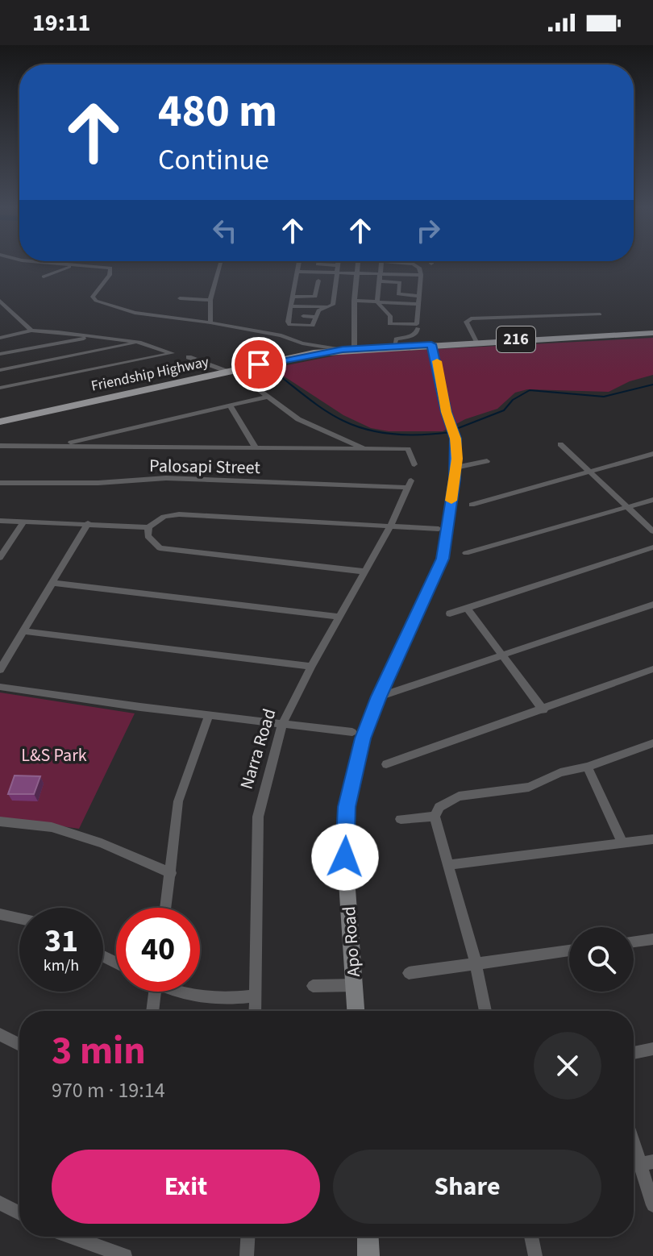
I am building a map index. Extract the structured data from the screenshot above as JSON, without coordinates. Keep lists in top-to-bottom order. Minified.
{"streets":{"main road":["216","Friendship Highway"],"street":["Palosapi Street","Narra Road","Apo Road"]},"crossings":[["Friendship Highway","Apo Road"],["Palosapi Street","Narra Road"]],"parks":["L&S Park"],"page":{"status":"19:11","turn":["480 m","Continue"],"speed":"31 km/h","limit":"40","heading":["3 min","970 m · 19:14"],"buttons":["Exit","Share"]}}
